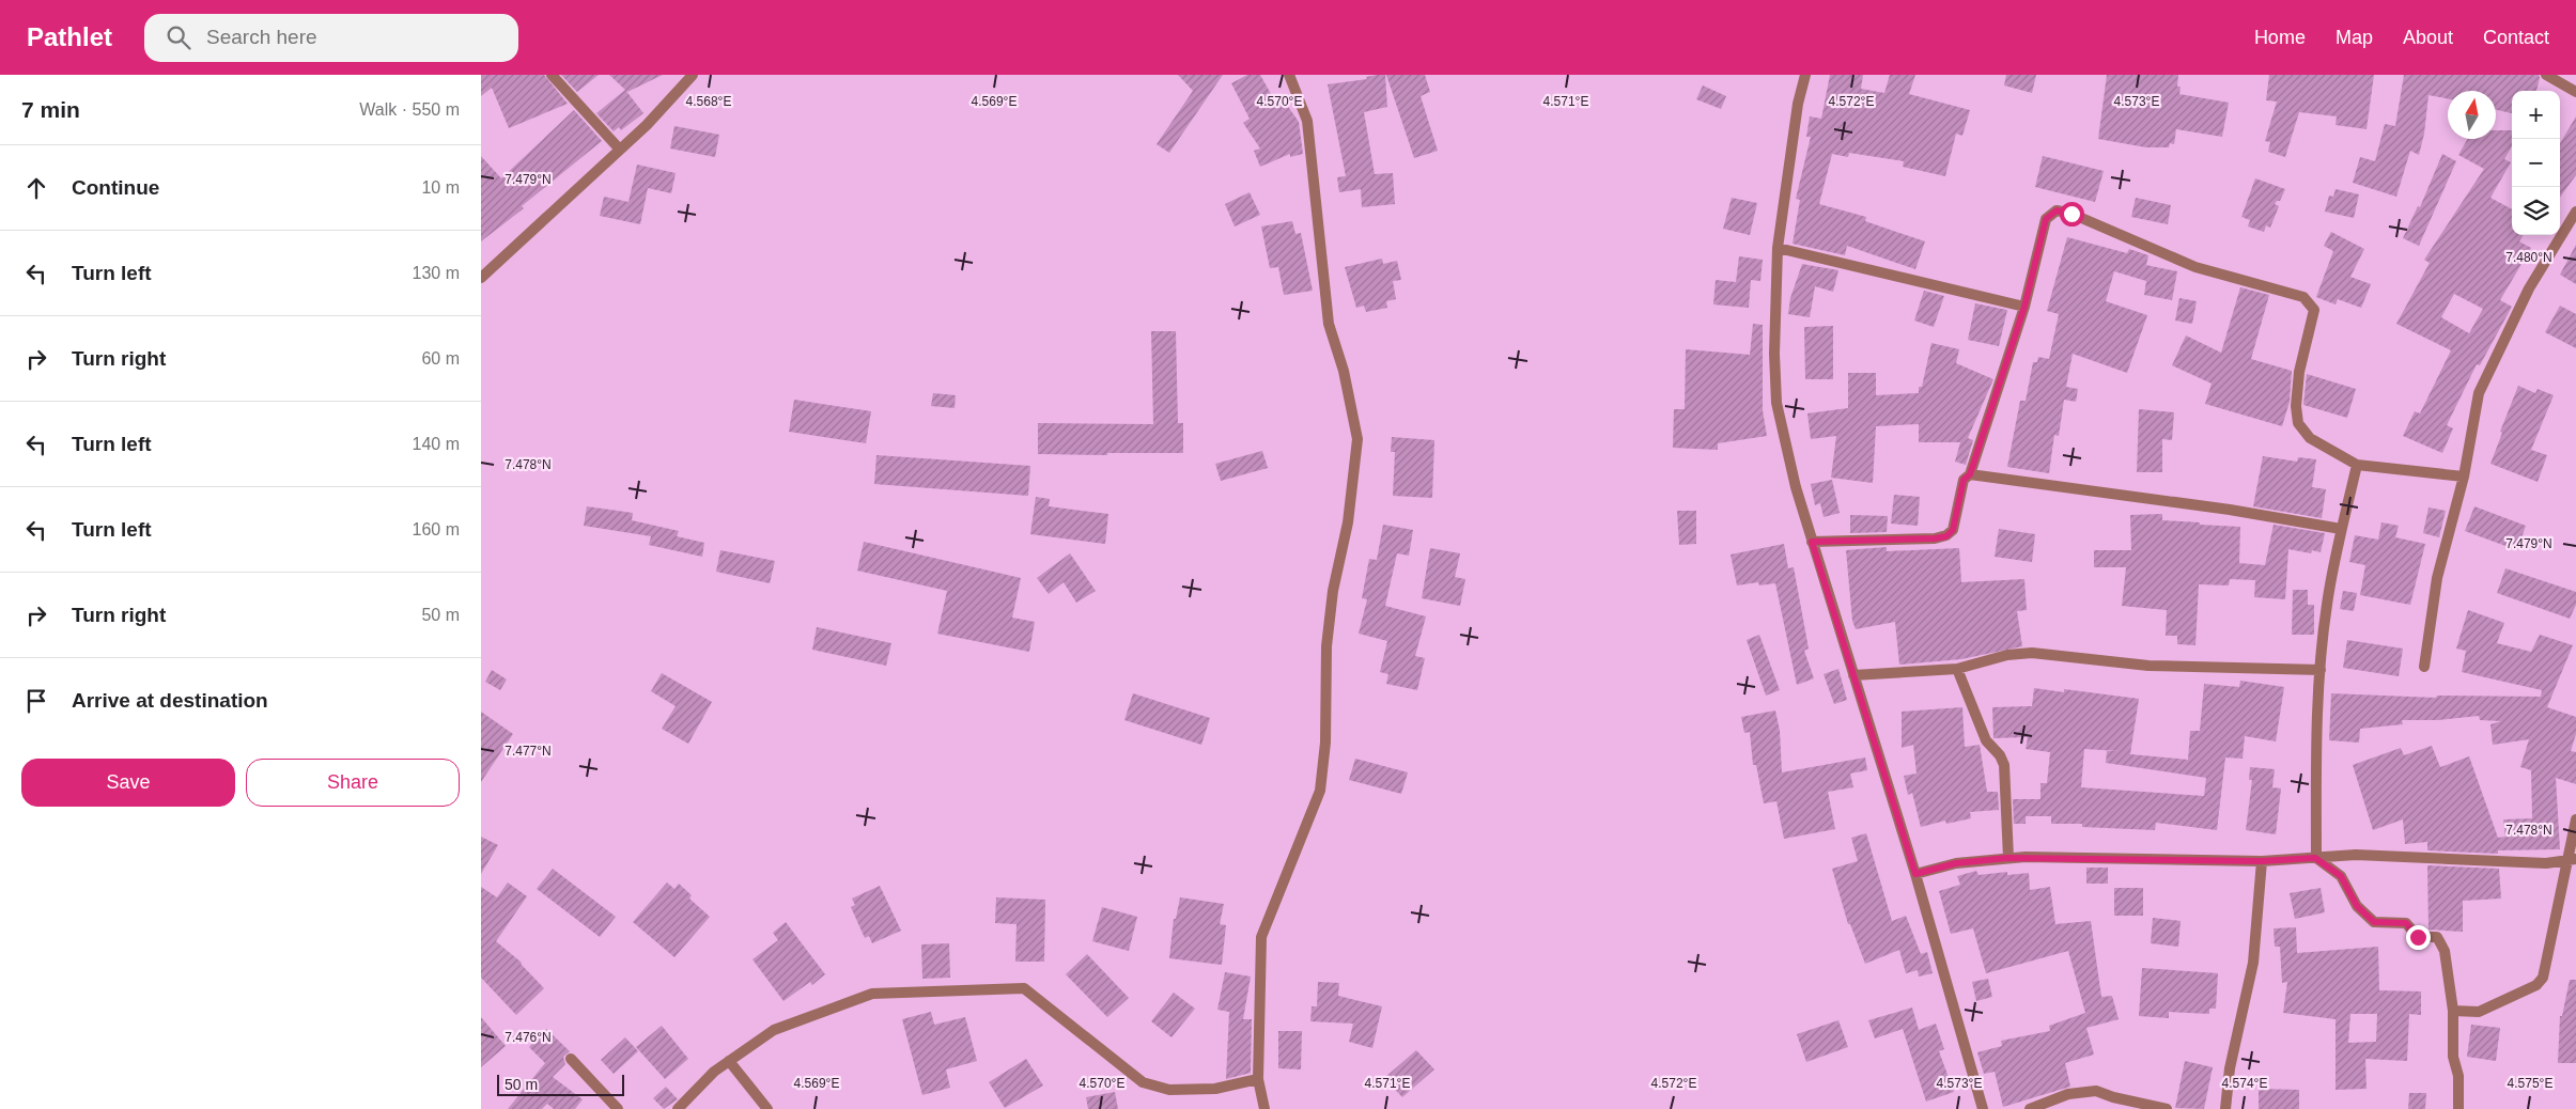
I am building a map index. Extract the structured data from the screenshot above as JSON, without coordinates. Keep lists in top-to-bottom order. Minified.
{"scale_bar":"50 m","north":"top","page":{"header":"Pathlet","search":"Search here","nav":["Home","Map","About","Contact"],"heading":["7 min","Walk · 550 m"],"map_buttons":["+","−"],"list":[["Continue","10 m"],["Turn left","130 m"],["Turn right","60 m"],["Turn left","140 m"],["Turn left","160 m"],["Turn right","50 m"],"Arrive at destination"],"buttons":["Save","Share"],"scale":"50 m"},"coordinates":["4.568°E","4.569°E","4.570°E","4.571°E","4.572°E","4.573°E","7.479°N","7.480°N","7.478°N","7.477°N","7.476°N","4.574°E","4.575°E"]}
